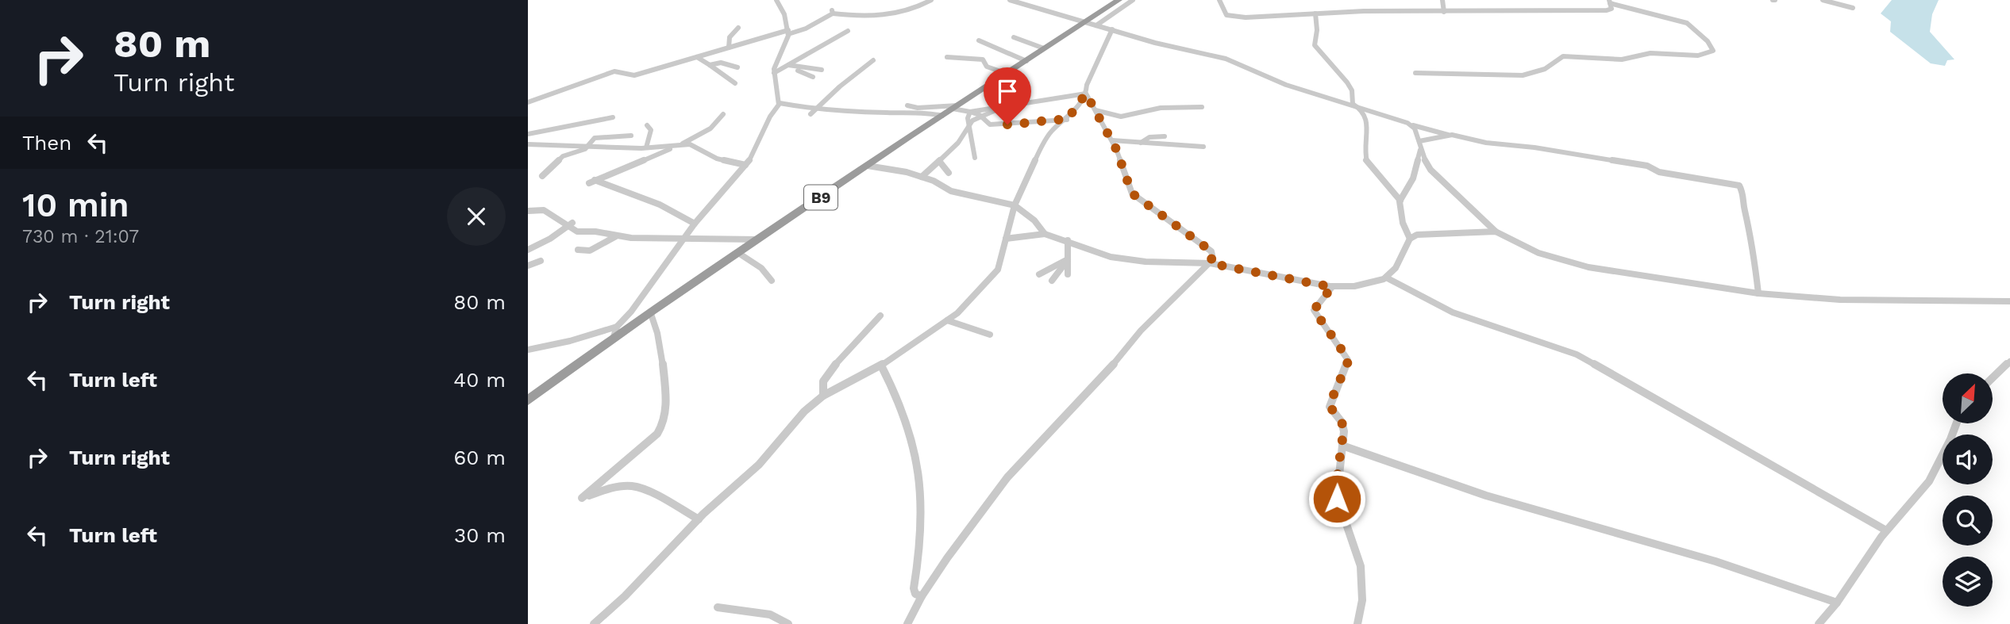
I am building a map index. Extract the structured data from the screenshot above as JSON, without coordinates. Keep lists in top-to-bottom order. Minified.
{"streets":{"highway":["B9"]},"north":"top right","page":{"turn":["80 m","Turn right"],"then":"Then","heading":["10 min","730 m · 21:07"],"list":[{"name":"Turn right","value":"80 m"},{"name":"Turn left","value":"40 m"},{"name":"Turn right","value":"60 m"},{"name":"Turn left","value":"30 m"}]}}
